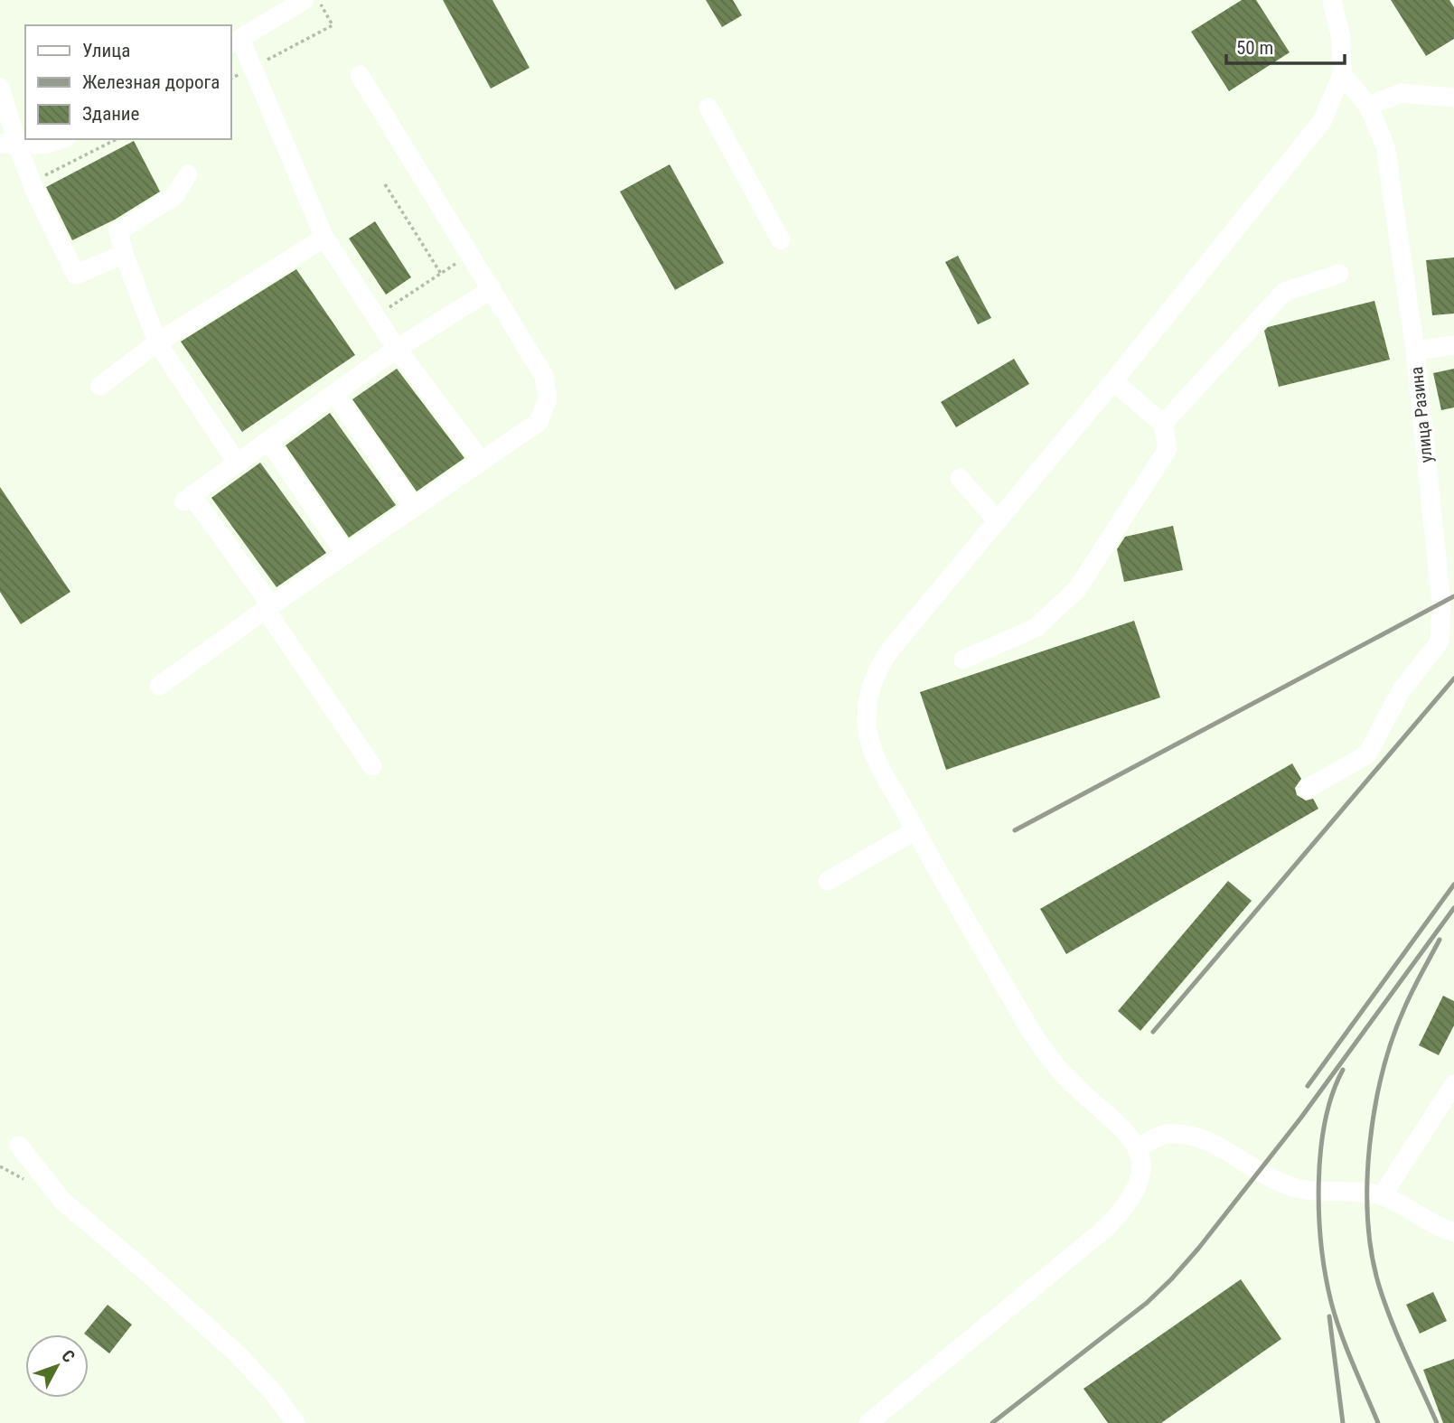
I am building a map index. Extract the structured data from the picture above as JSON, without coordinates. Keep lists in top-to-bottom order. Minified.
{"streets":{"street":["улица Разина"]},"legend":["Улица","Железная дорога","Здание"],"scale_bar":"50 m","north":"top right"}
